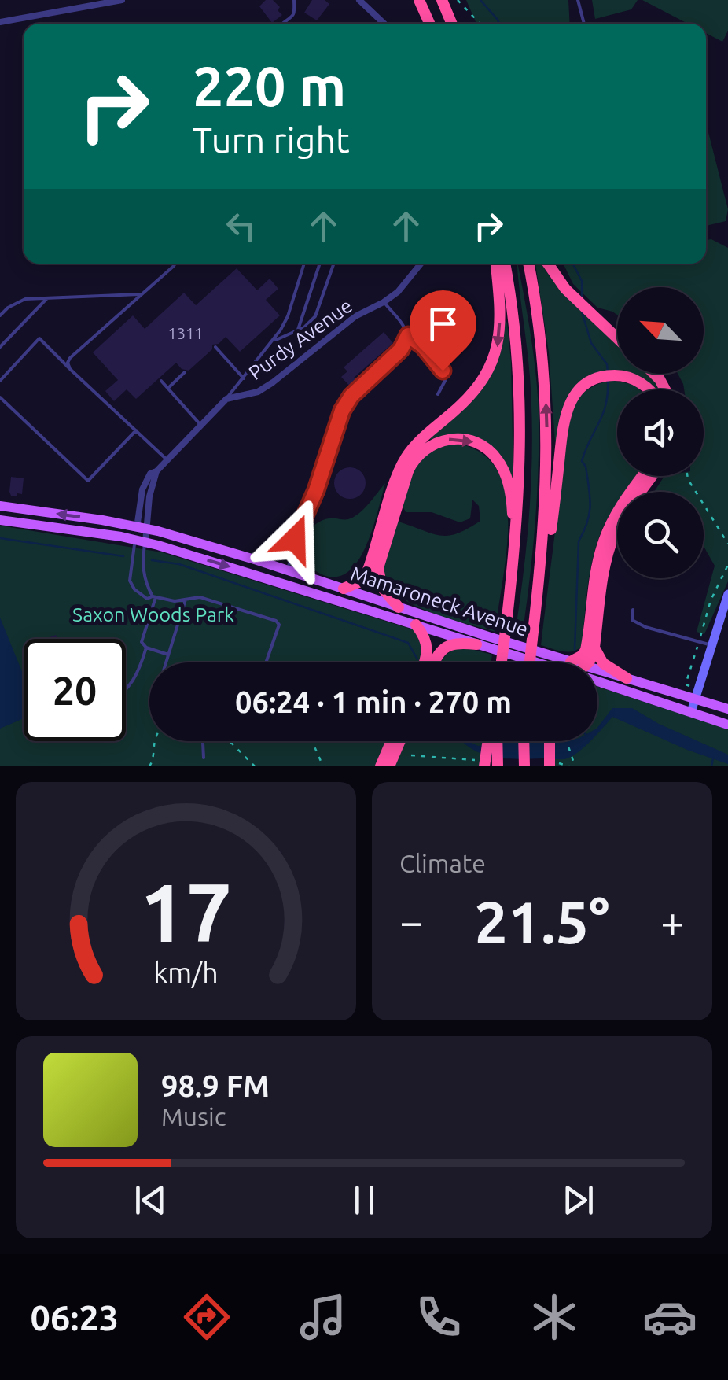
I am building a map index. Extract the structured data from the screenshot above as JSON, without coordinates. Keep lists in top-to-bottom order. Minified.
{"streets":{"main road":["Mamaroneck Avenue"],"street":["Purdy Avenue"]},"parks":["Saxon Woods Park"],"house_numbers":["1311"],"north":"top left","page":{"turn":["220 m","Turn right"],"limit":"20","trip":"06:24 · 1 min · 270 m","tile":"Climate","heat":["−","21.5°","+"],"song":["98.9 FM","Music"],"tabs":"06:23","gauge":["17","km/h"]}}
